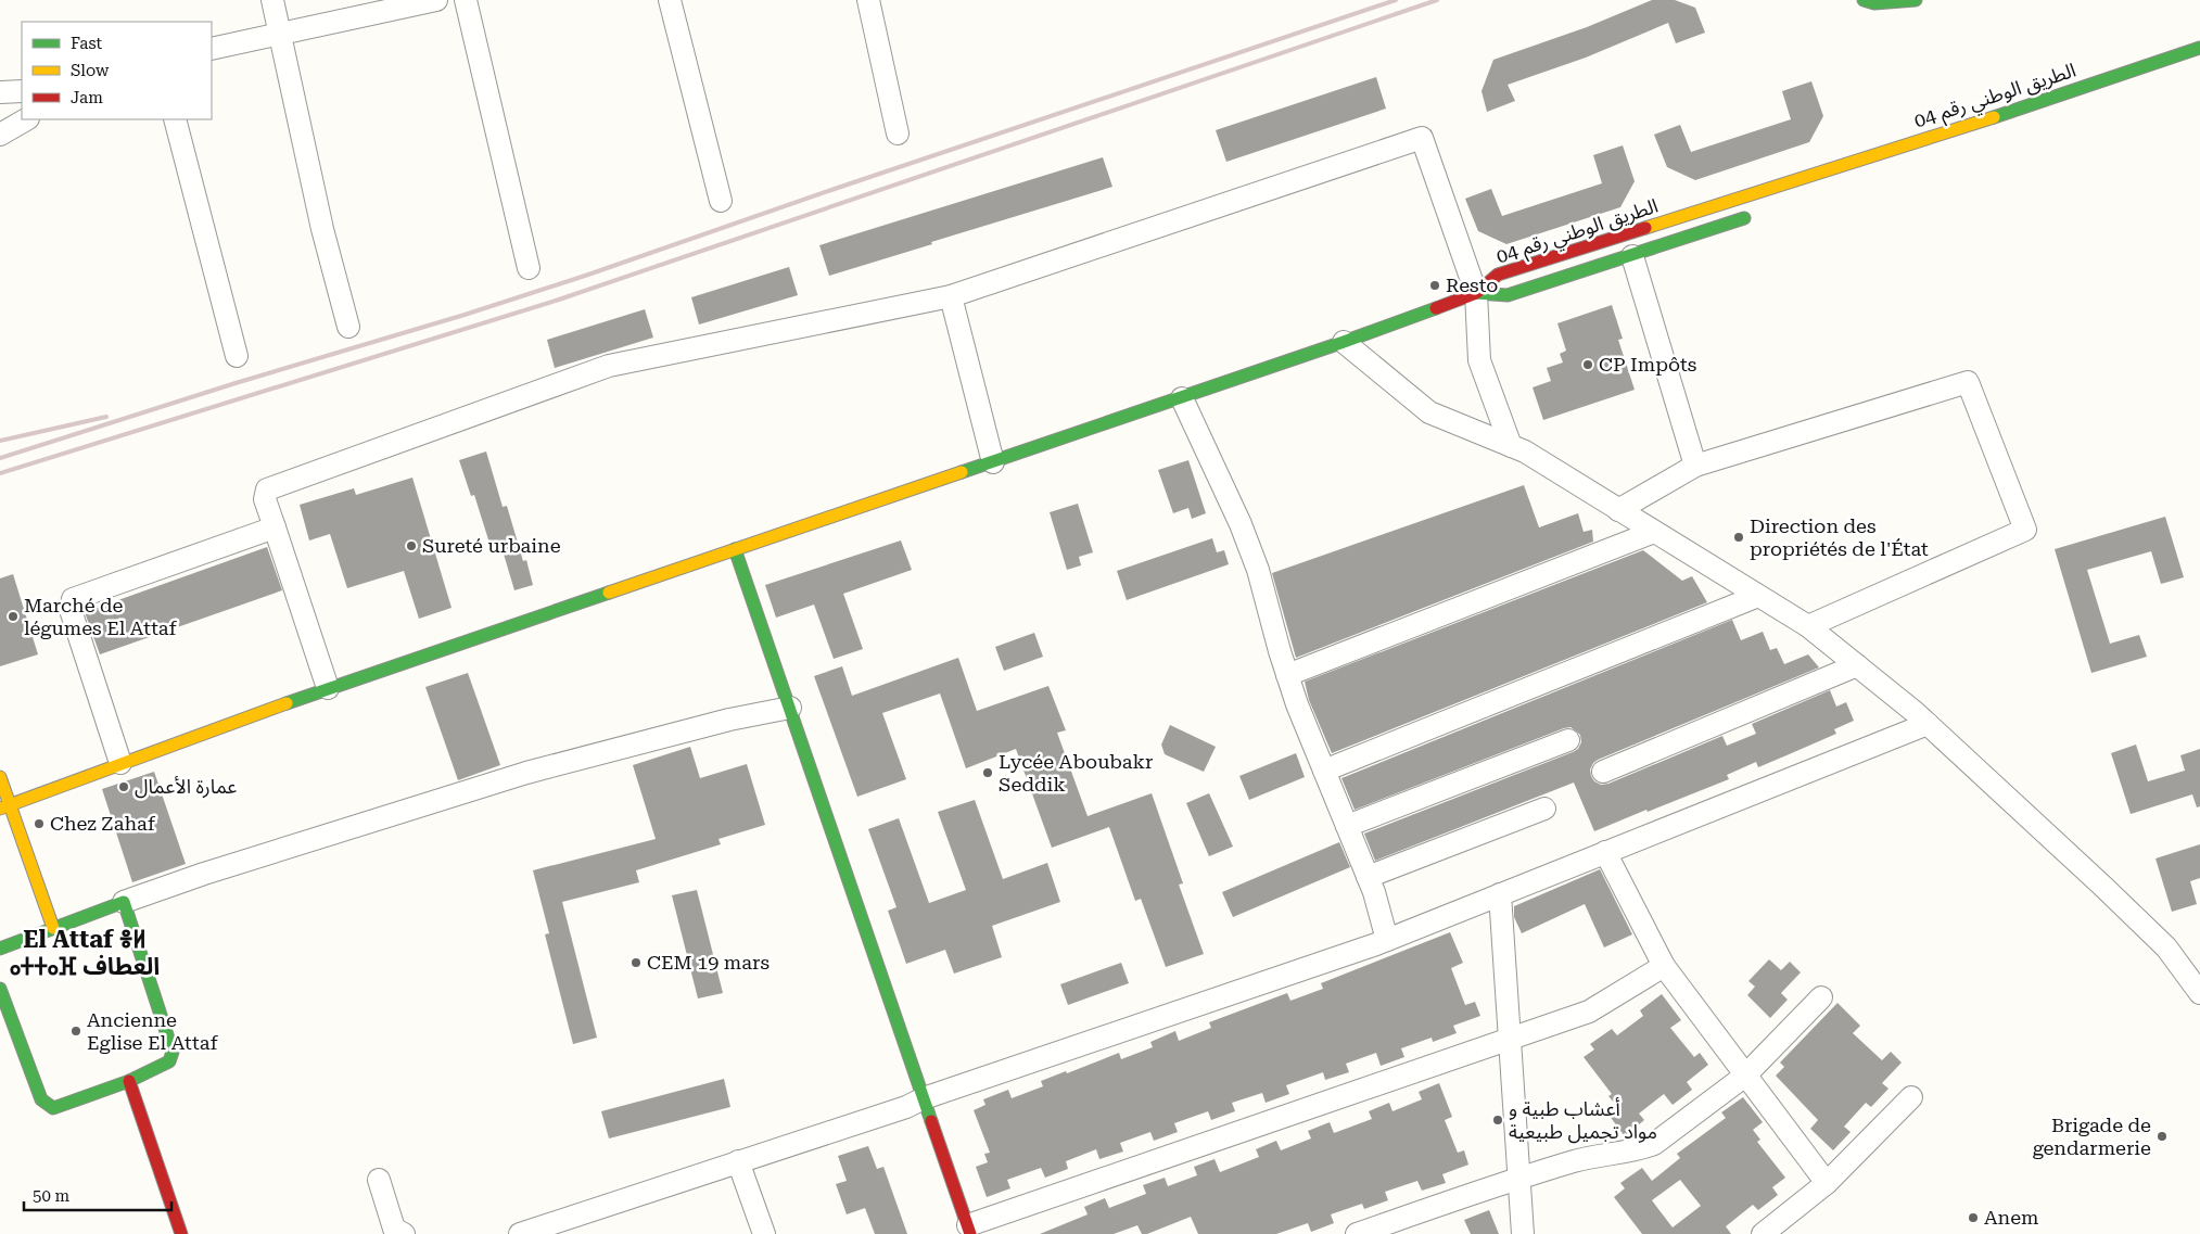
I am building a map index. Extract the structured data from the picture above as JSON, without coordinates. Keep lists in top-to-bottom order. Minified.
{"streets":{"main road":["الطريق الوطني رقم 04"]},"districts":["El Attaf ⴻⵍ ⴰⵜⵜⴰⴼ العطاف"],"places":["Resto","CP Impôts","Direction des propriétés de l'État","Sureté urbaine","Marché de légumes El Attaf","Lycée Aboubakr Seddik","عمارة الأعمال","Chez Zahaf","CEM 19 mars","Ancienne Eglise El Attaf","أعشاب طبية و مواد تجميل طبيعية","Brigade de gendarmerie","Anem"],"legend":["Fast","Slow","Jam"],"scale_bar":"50 m"}
